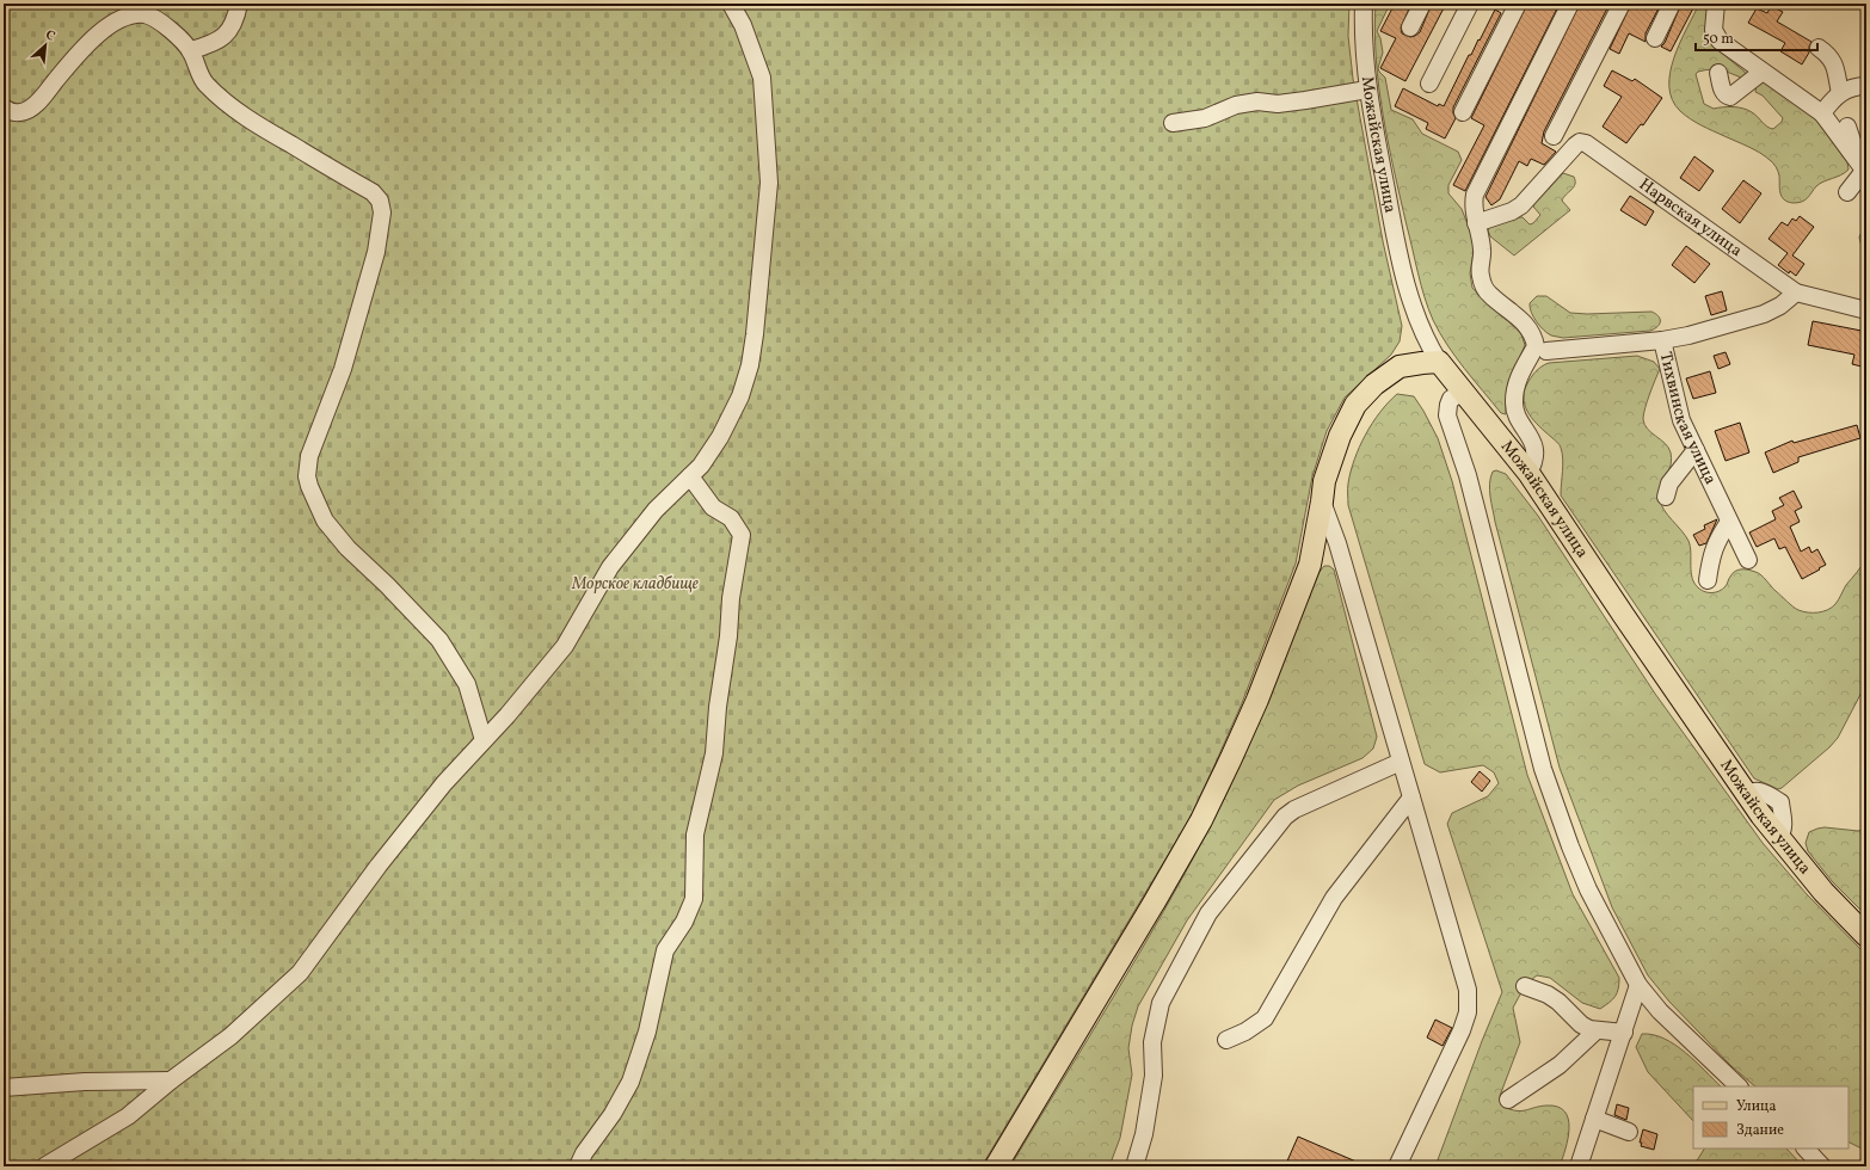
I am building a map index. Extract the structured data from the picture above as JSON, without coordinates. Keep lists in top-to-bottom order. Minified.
{"streets":{"main road":["Можайская улица"],"street":["Нарвская улица","Тихвинская улица"]},"crossings":[["Нарвская улица","Тихвинская улица"]],"parks":["Морское кладбище"],"legend":["Улица","Здание"],"scale_bar":"50 m","north":"top right"}
